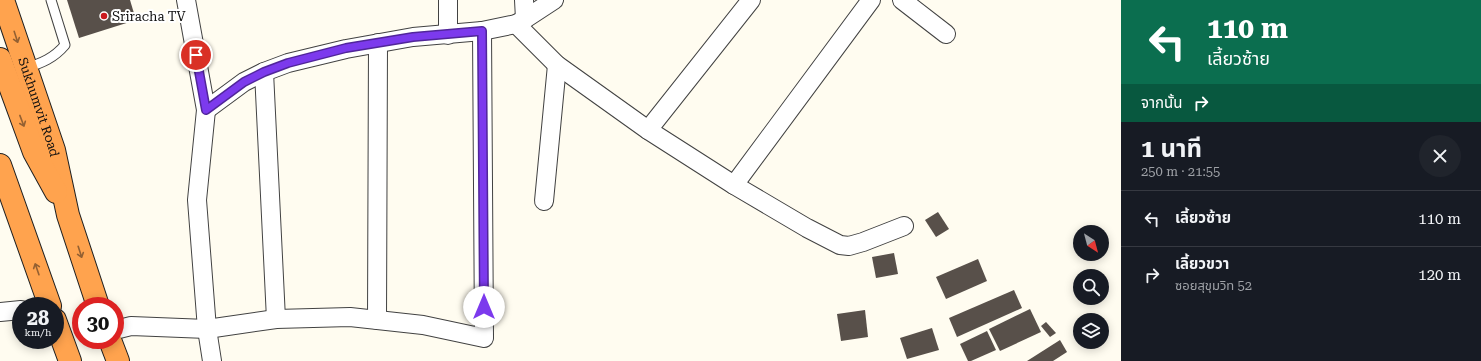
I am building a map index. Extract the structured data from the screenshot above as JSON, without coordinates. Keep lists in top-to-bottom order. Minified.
{"streets":{"highway":["Sukhumvit Road"]},"places":["Sriracha TV"],"north":"bottom right","page":{"turn":["110 m","เลี้ยวซ้าย"],"then":"จากนั้น","heading":["1 นาที","250 m · 21:55"],"list":[{"name":"เลี้ยวซ้าย","value":"110 m"},{"name":"เลี้ยวขวา","note":"ซอยสุขุมวิท 52","value":"120 m"}],"speed":"28 km/h","limit":"30"}}
